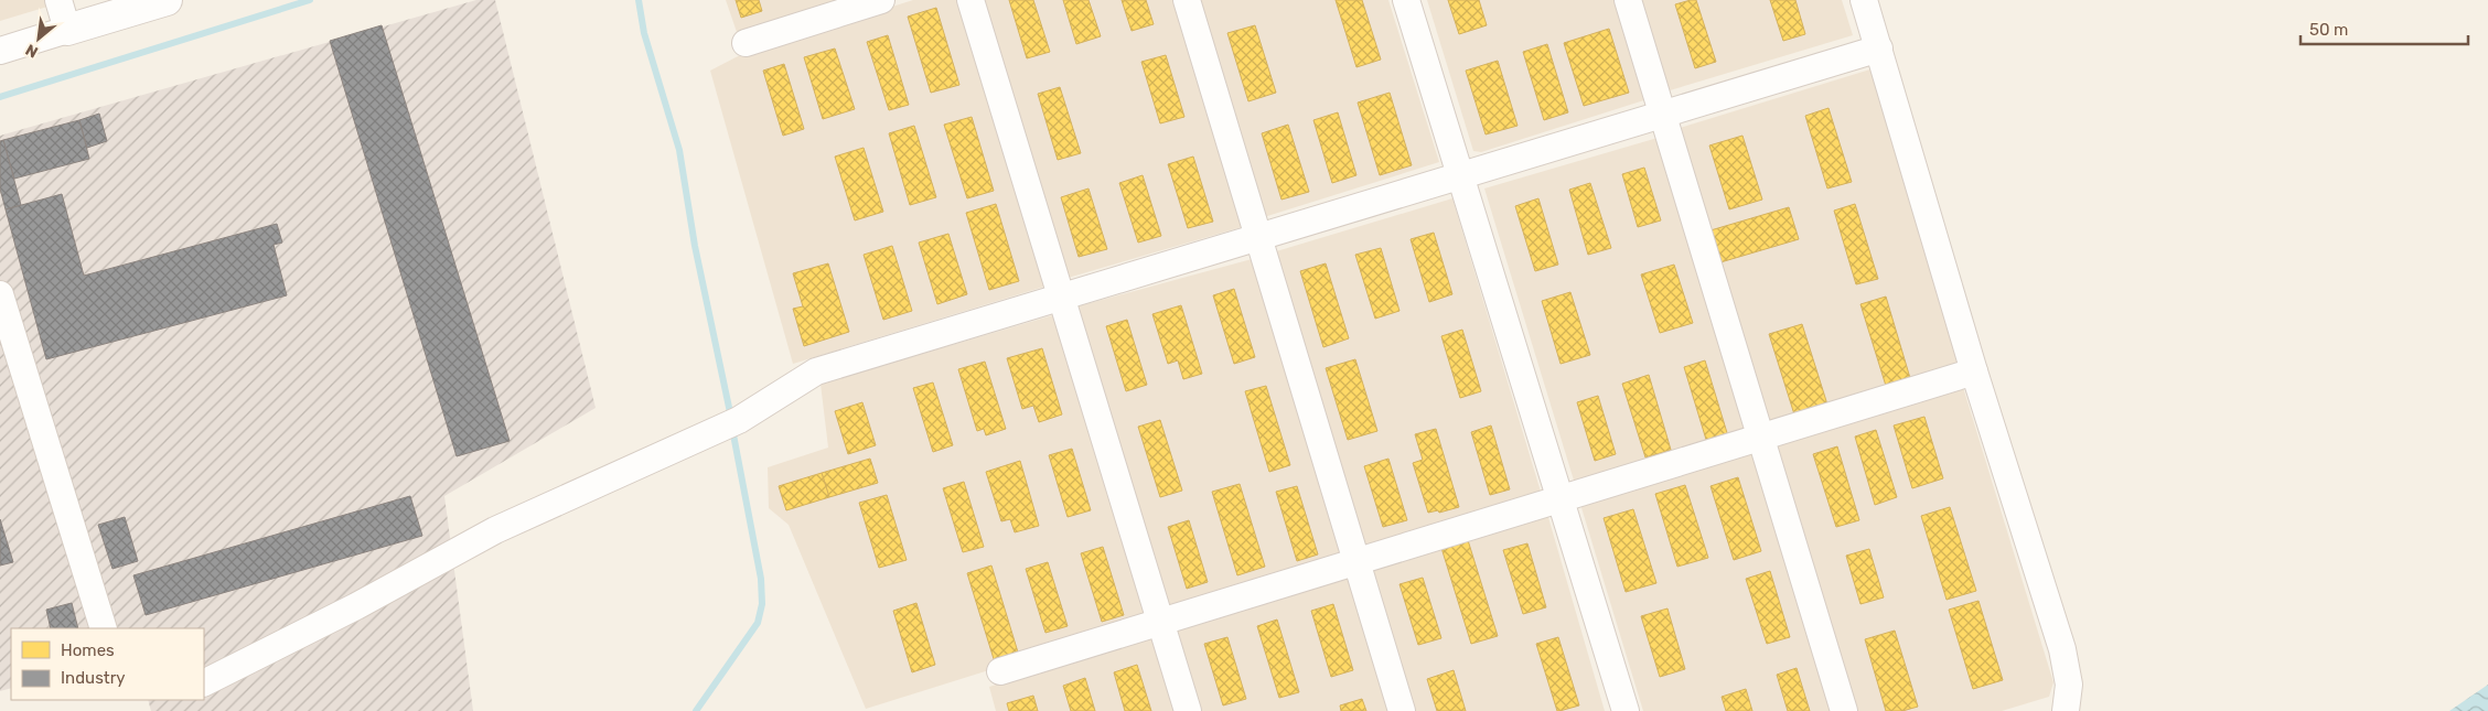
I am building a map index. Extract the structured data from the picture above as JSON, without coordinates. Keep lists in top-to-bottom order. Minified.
{"legend":["Homes","Industry"],"scale_bar":"50 m","north":"bottom left"}
